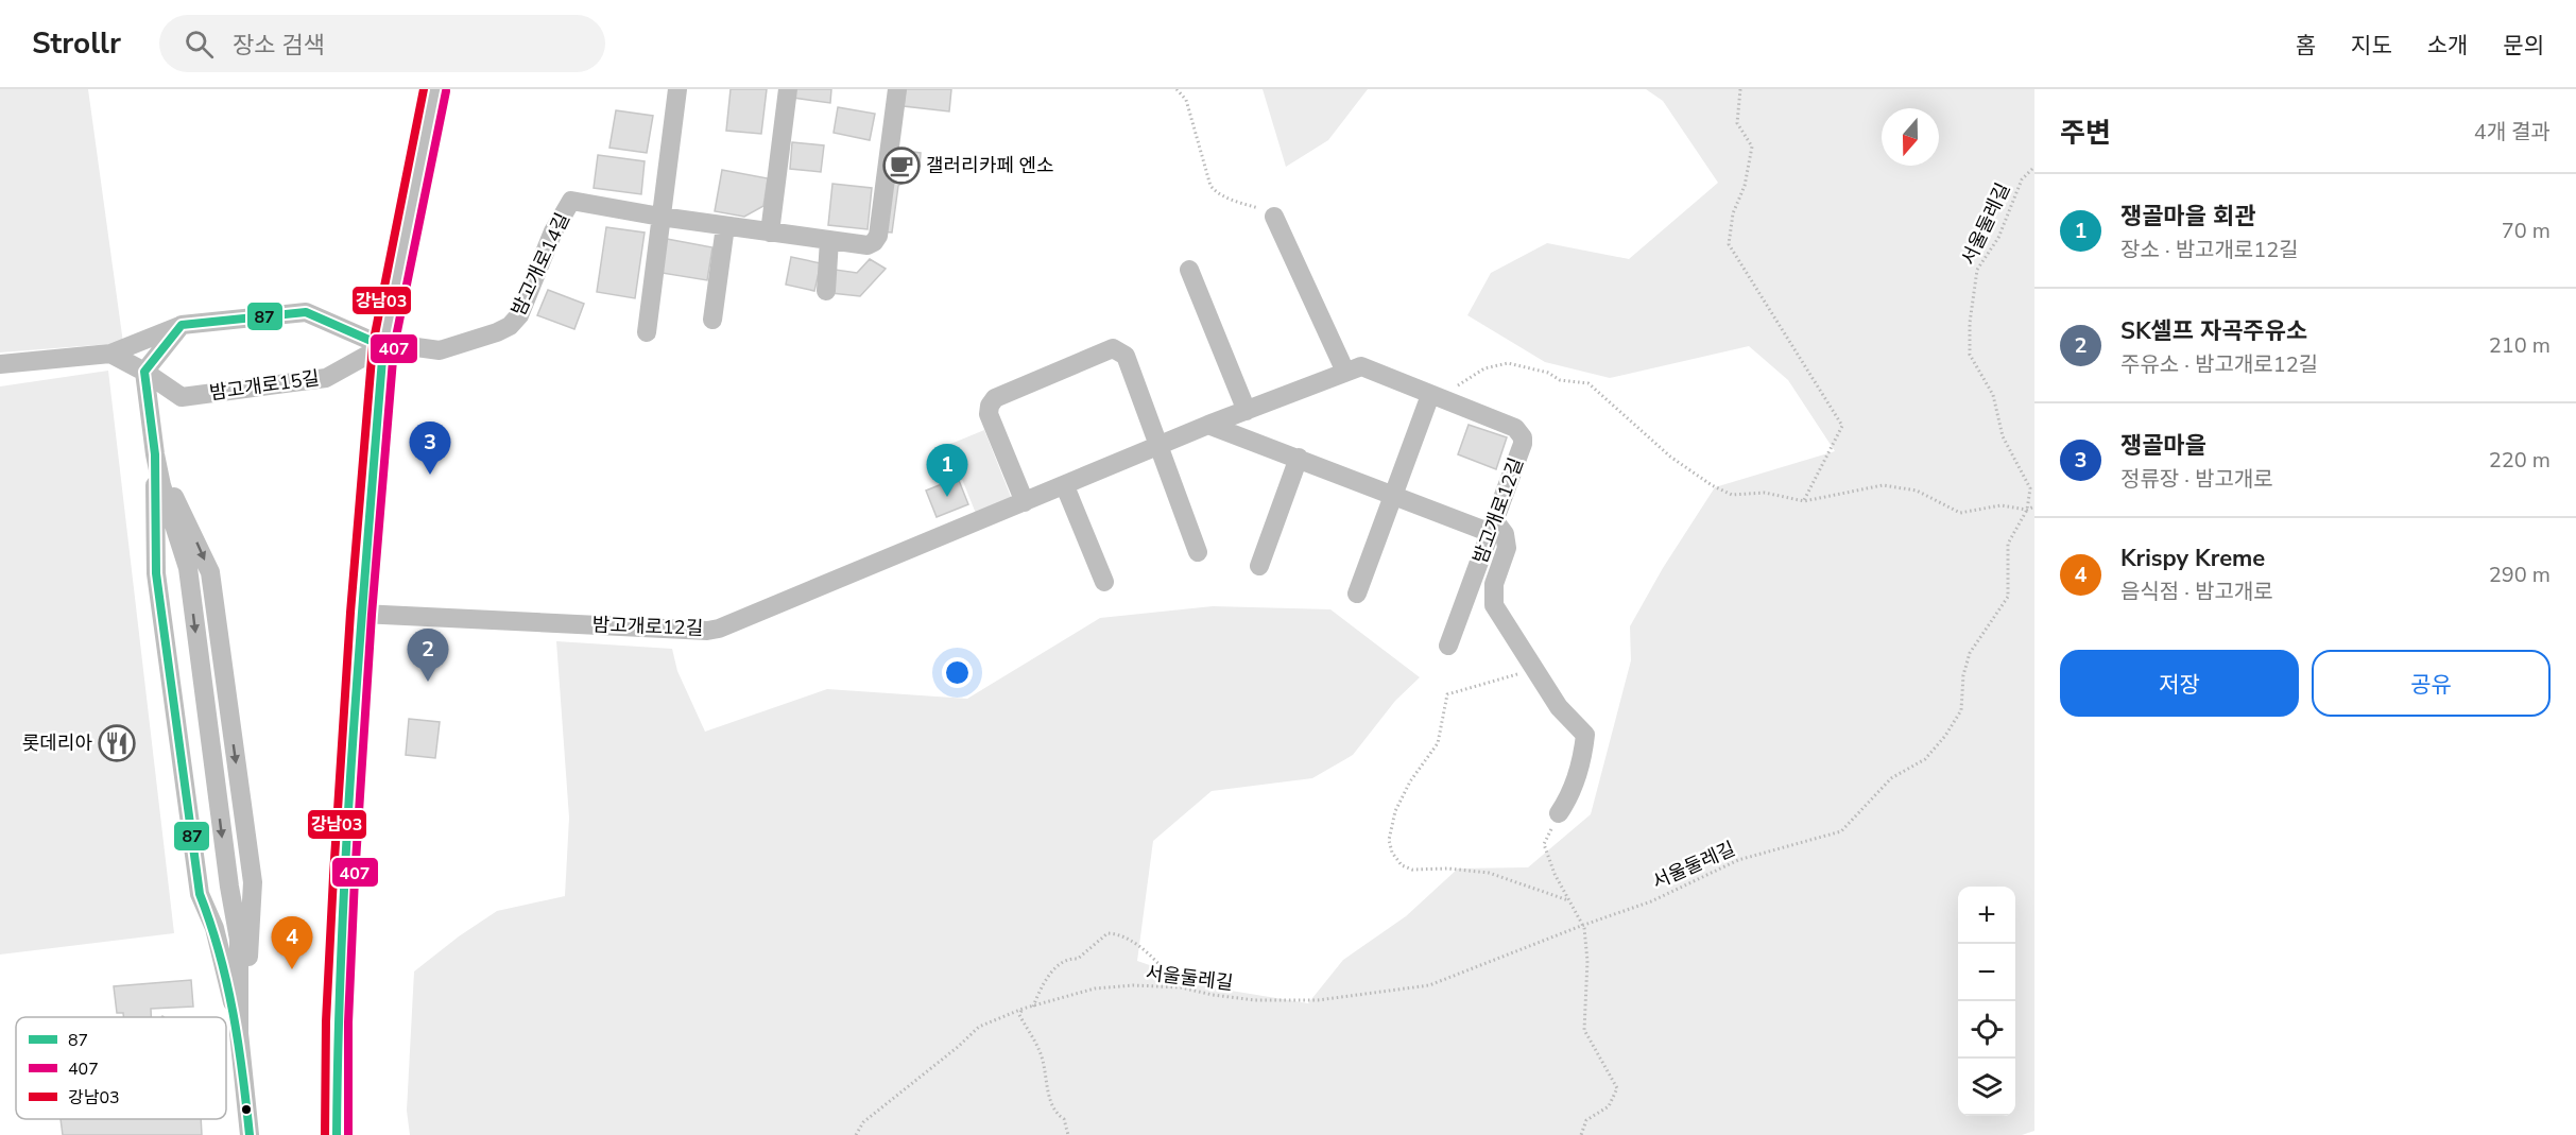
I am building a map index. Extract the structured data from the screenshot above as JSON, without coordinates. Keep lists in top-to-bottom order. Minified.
{"streets":{"street":["밤고개로14길","밤고개로15길","밤고개로12길"],"path":["서울둘레길"]},"crossings":[["밤고개로14길","밤고개로15길"]],"places":{"cafe":["갤러리카페 엔소"],"restaurant":["롯데리아"]},"lines":["transit line 강남03","transit line 407","transit line 87"],"legend":["87","407","강남03"],"north":"bottom","page":{"header":"Strollr","search":"장소 검색","nav":["홈","지도","소개","문의"],"heading":["주변","4개 결과"],"list":[{"mark":"1","name":"쟁골마을 회관","note":"장소 · 밤고개로12길","value":"70 m"},{"mark":"2","name":"SK셀프 자곡주유소","note":"주유소 · 밤고개로12길","value":"210 m"},{"mark":"3","name":"쟁골마을","note":"정류장 · 밤고개로","value":"220 m"},{"mark":"4","name":"Krispy Kreme","note":"음식점 · 밤고개로","value":"290 m"}],"pins":["3","1","2","4"],"buttons":["저장","공유"],"map_buttons":["+","−"]}}
